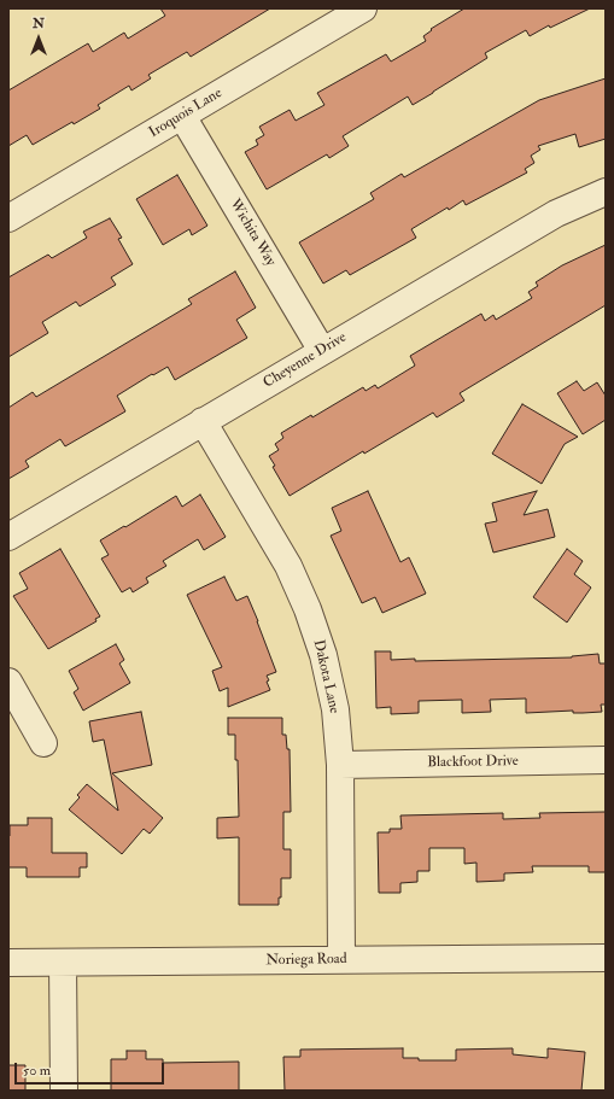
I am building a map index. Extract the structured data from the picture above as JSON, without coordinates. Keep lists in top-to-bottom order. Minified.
{"streets":{"street":["Iroquois Lane","Wichita Way","Cheyenne Drive","Dakota Lane","Blackfoot Drive","Noriega Road"]},"crossings":[["Iroquois Lane","Wichita Way"],["Wichita Way","Cheyenne Drive"],["Cheyenne Drive","Dakota Lane"],["Dakota Lane","Blackfoot Drive"],["Dakota Lane","Noriega Road"]],"scale_bar":"50 m","north":"top"}
